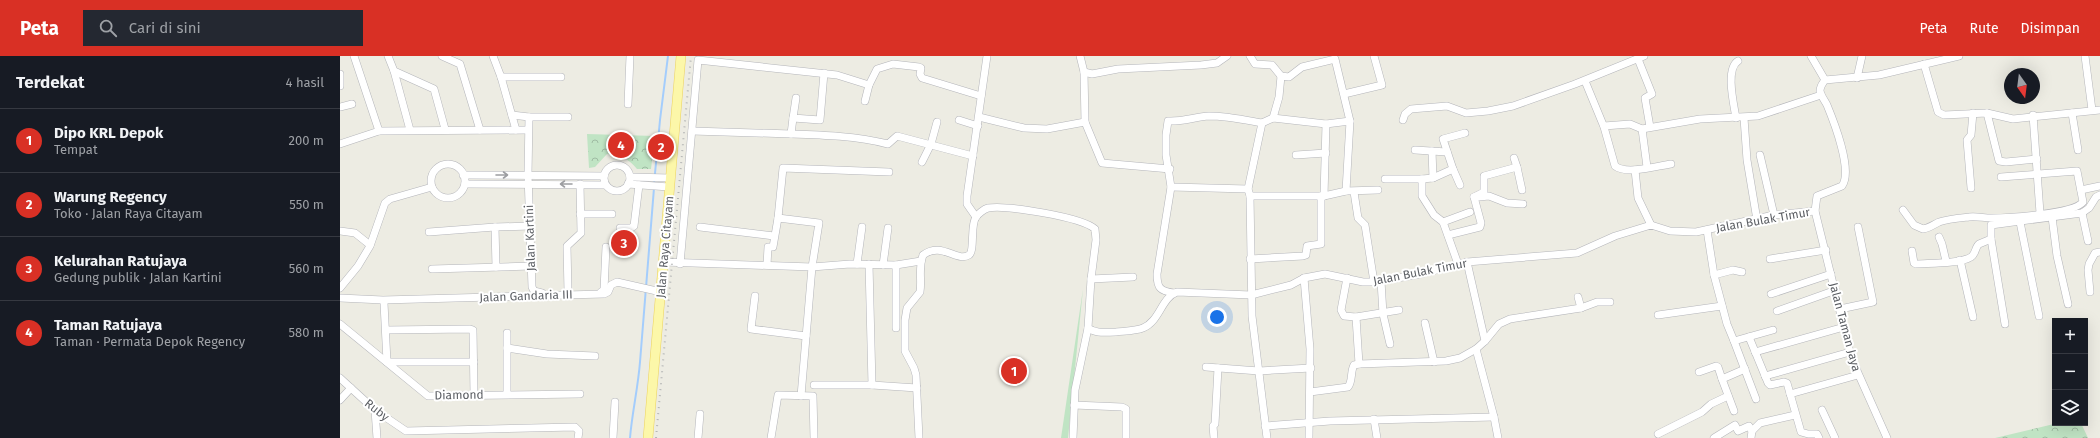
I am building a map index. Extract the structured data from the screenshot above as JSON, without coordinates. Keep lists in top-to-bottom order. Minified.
{"streets":{"main road":["Jalan Raya Citayam"],"street":["Jalan Bulak Timur","Jalan Kartini","Jalan Gandaria III","Jalan Taman Jaya","Diamond","Ruby"]},"crossings":[["Jalan Bulak Timur","Jalan Taman Jaya"],["Jalan Raya Citayam","Jalan Gandaria III"]],"north":"bottom","page":{"header":"Peta","search":"Cari di sini","nav":["Peta","Rute","Disimpan"],"heading":["Terdekat","4 hasil"],"list":[{"mark":"1","name":"Dipo KRL Depok","note":"Tempat","value":"200 m"},{"mark":"2","name":"Warung Regency","note":"Toko · Jalan Raya Citayam","value":"550 m"},{"mark":"3","name":"Kelurahan Ratujaya","note":"Gedung publik · Jalan Kartini","value":"560 m"},{"mark":"4","name":"Taman Ratujaya","note":"Taman · Permata Depok Regency","value":"580 m"}],"pins":["4","2","3","1"],"map_buttons":["+","−"]}}
